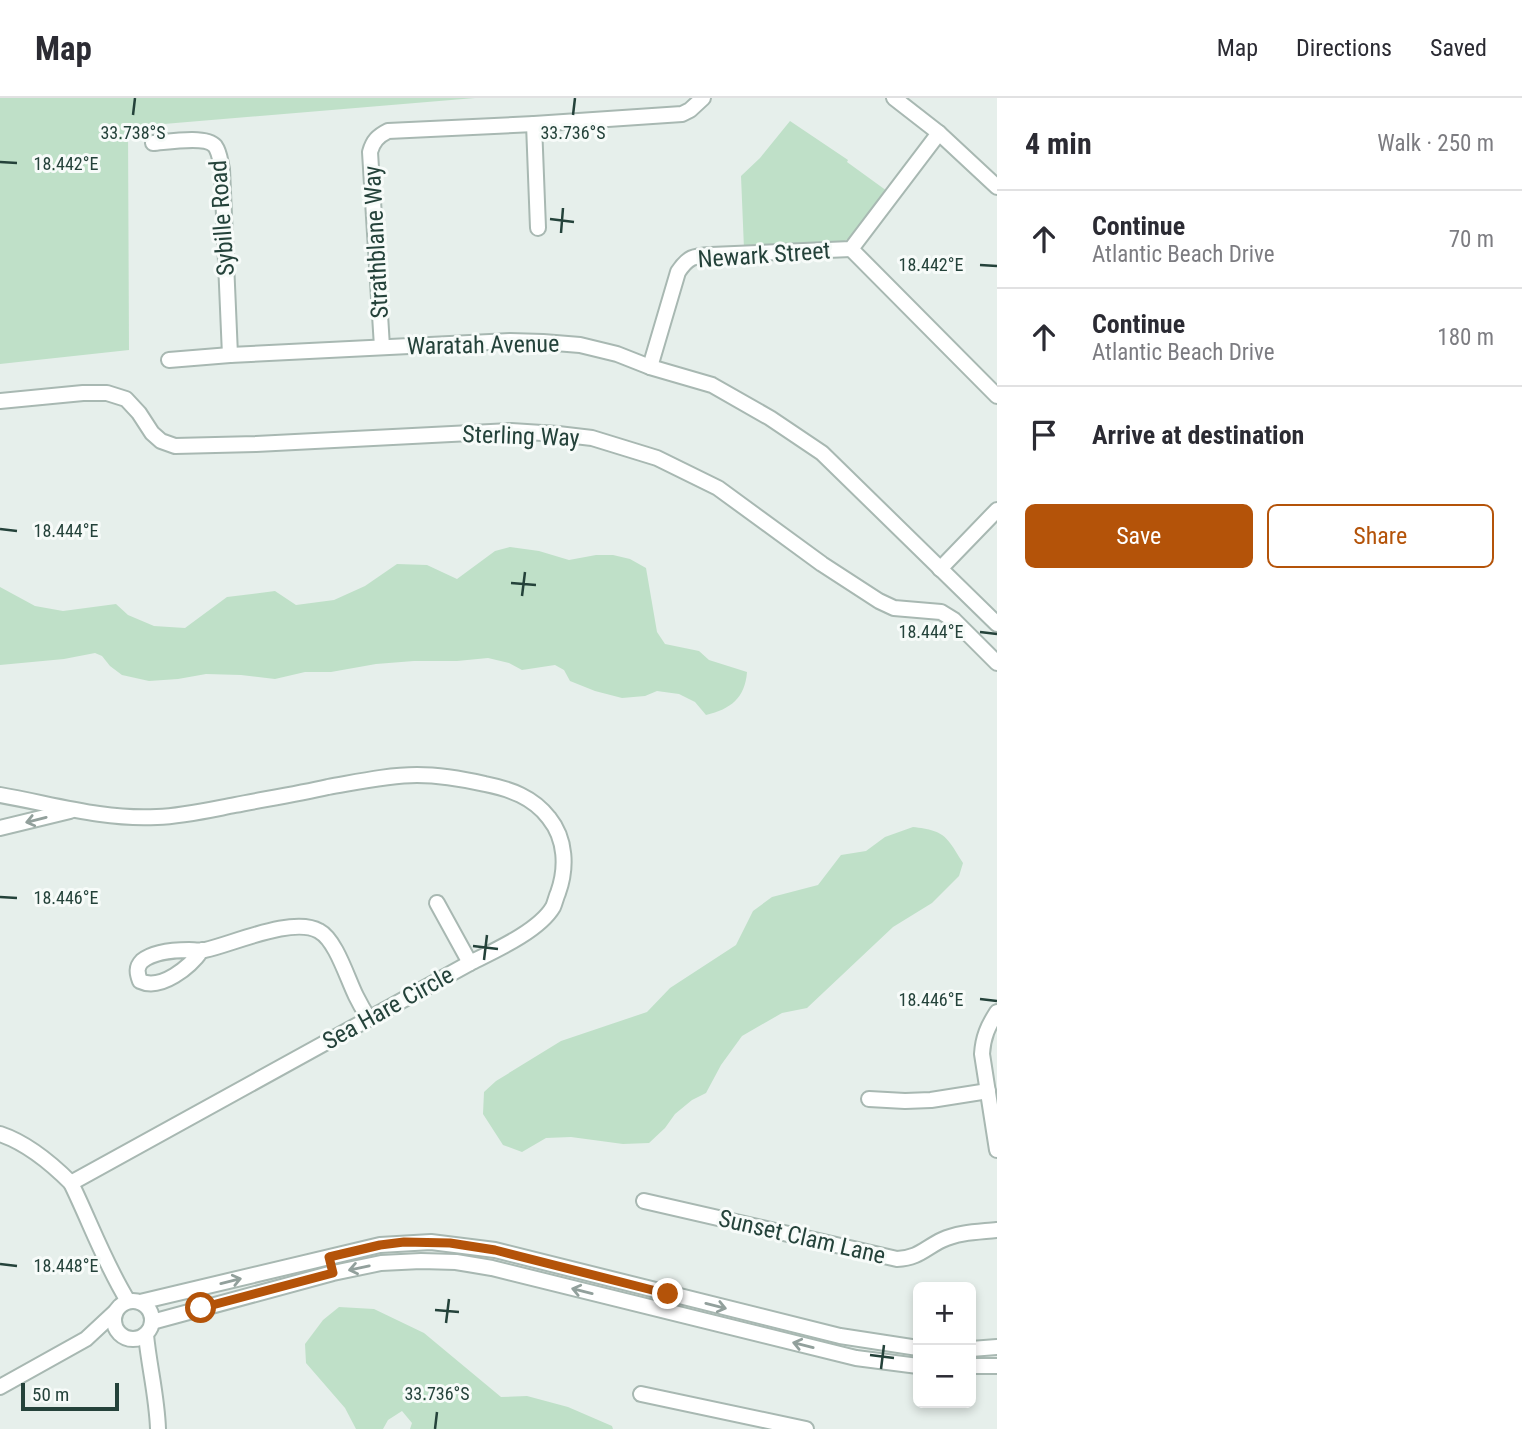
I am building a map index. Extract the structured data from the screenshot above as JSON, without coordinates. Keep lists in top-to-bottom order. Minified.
{"streets":{"street":["Sybille Road","Strathblane Way","Newark Street","Waratah Avenue","Sterling Way","Sea Hare Circle","Sunset Clam Lane"]},"crossings":[["Sybille Road","Waratah Avenue"],["Strathblane Way","Waratah Avenue"],["Newark Street","Waratah Avenue"]],"scale_bar":"50 m","page":{"header":"Map","nav":["Map","Directions","Saved"],"heading":["4 min","Walk · 250 m"],"list":[["Continue","Atlantic Beach Drive","70 m"],["Continue","Atlantic Beach Drive","180 m"],"Arrive at destination"],"buttons":["Save","Share"],"map_buttons":["+","−"],"scale":"50 m"},"coordinates":["33.738°S","33.736°S","18.442°E","18.444°E","18.446°E","18.448°E"]}
